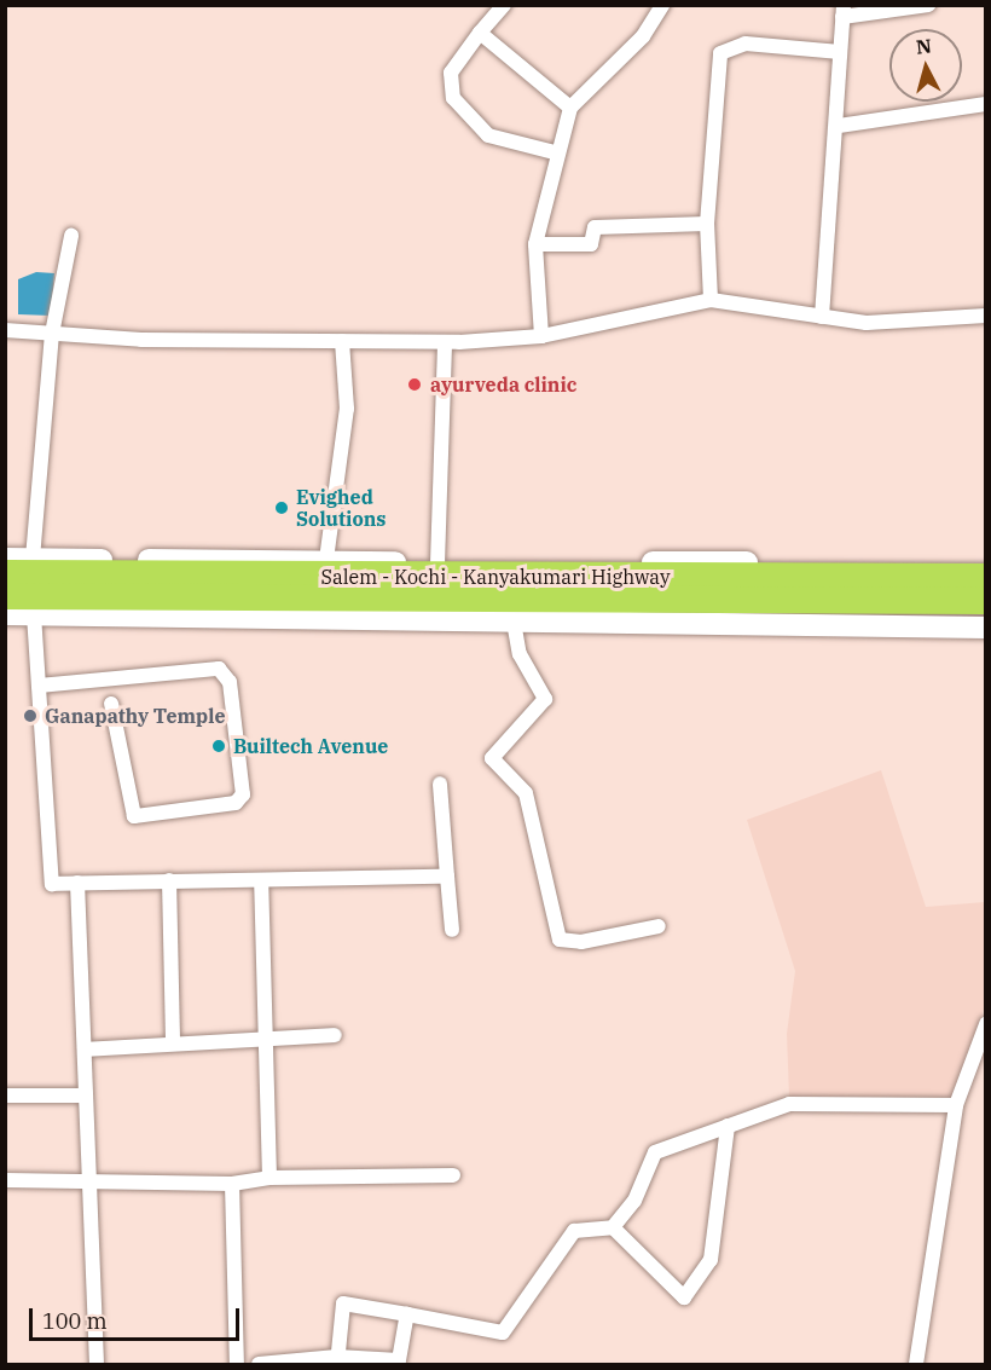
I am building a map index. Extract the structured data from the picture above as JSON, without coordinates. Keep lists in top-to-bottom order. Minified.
{"streets":{"highway":["Salem - Kochi - Kanyakumari Highway"]},"places":["ayurveda clinic","Evighed Solutions","Ganapathy Temple","Builtech Avenue"],"scale_bar":"100 m","north":"top"}
